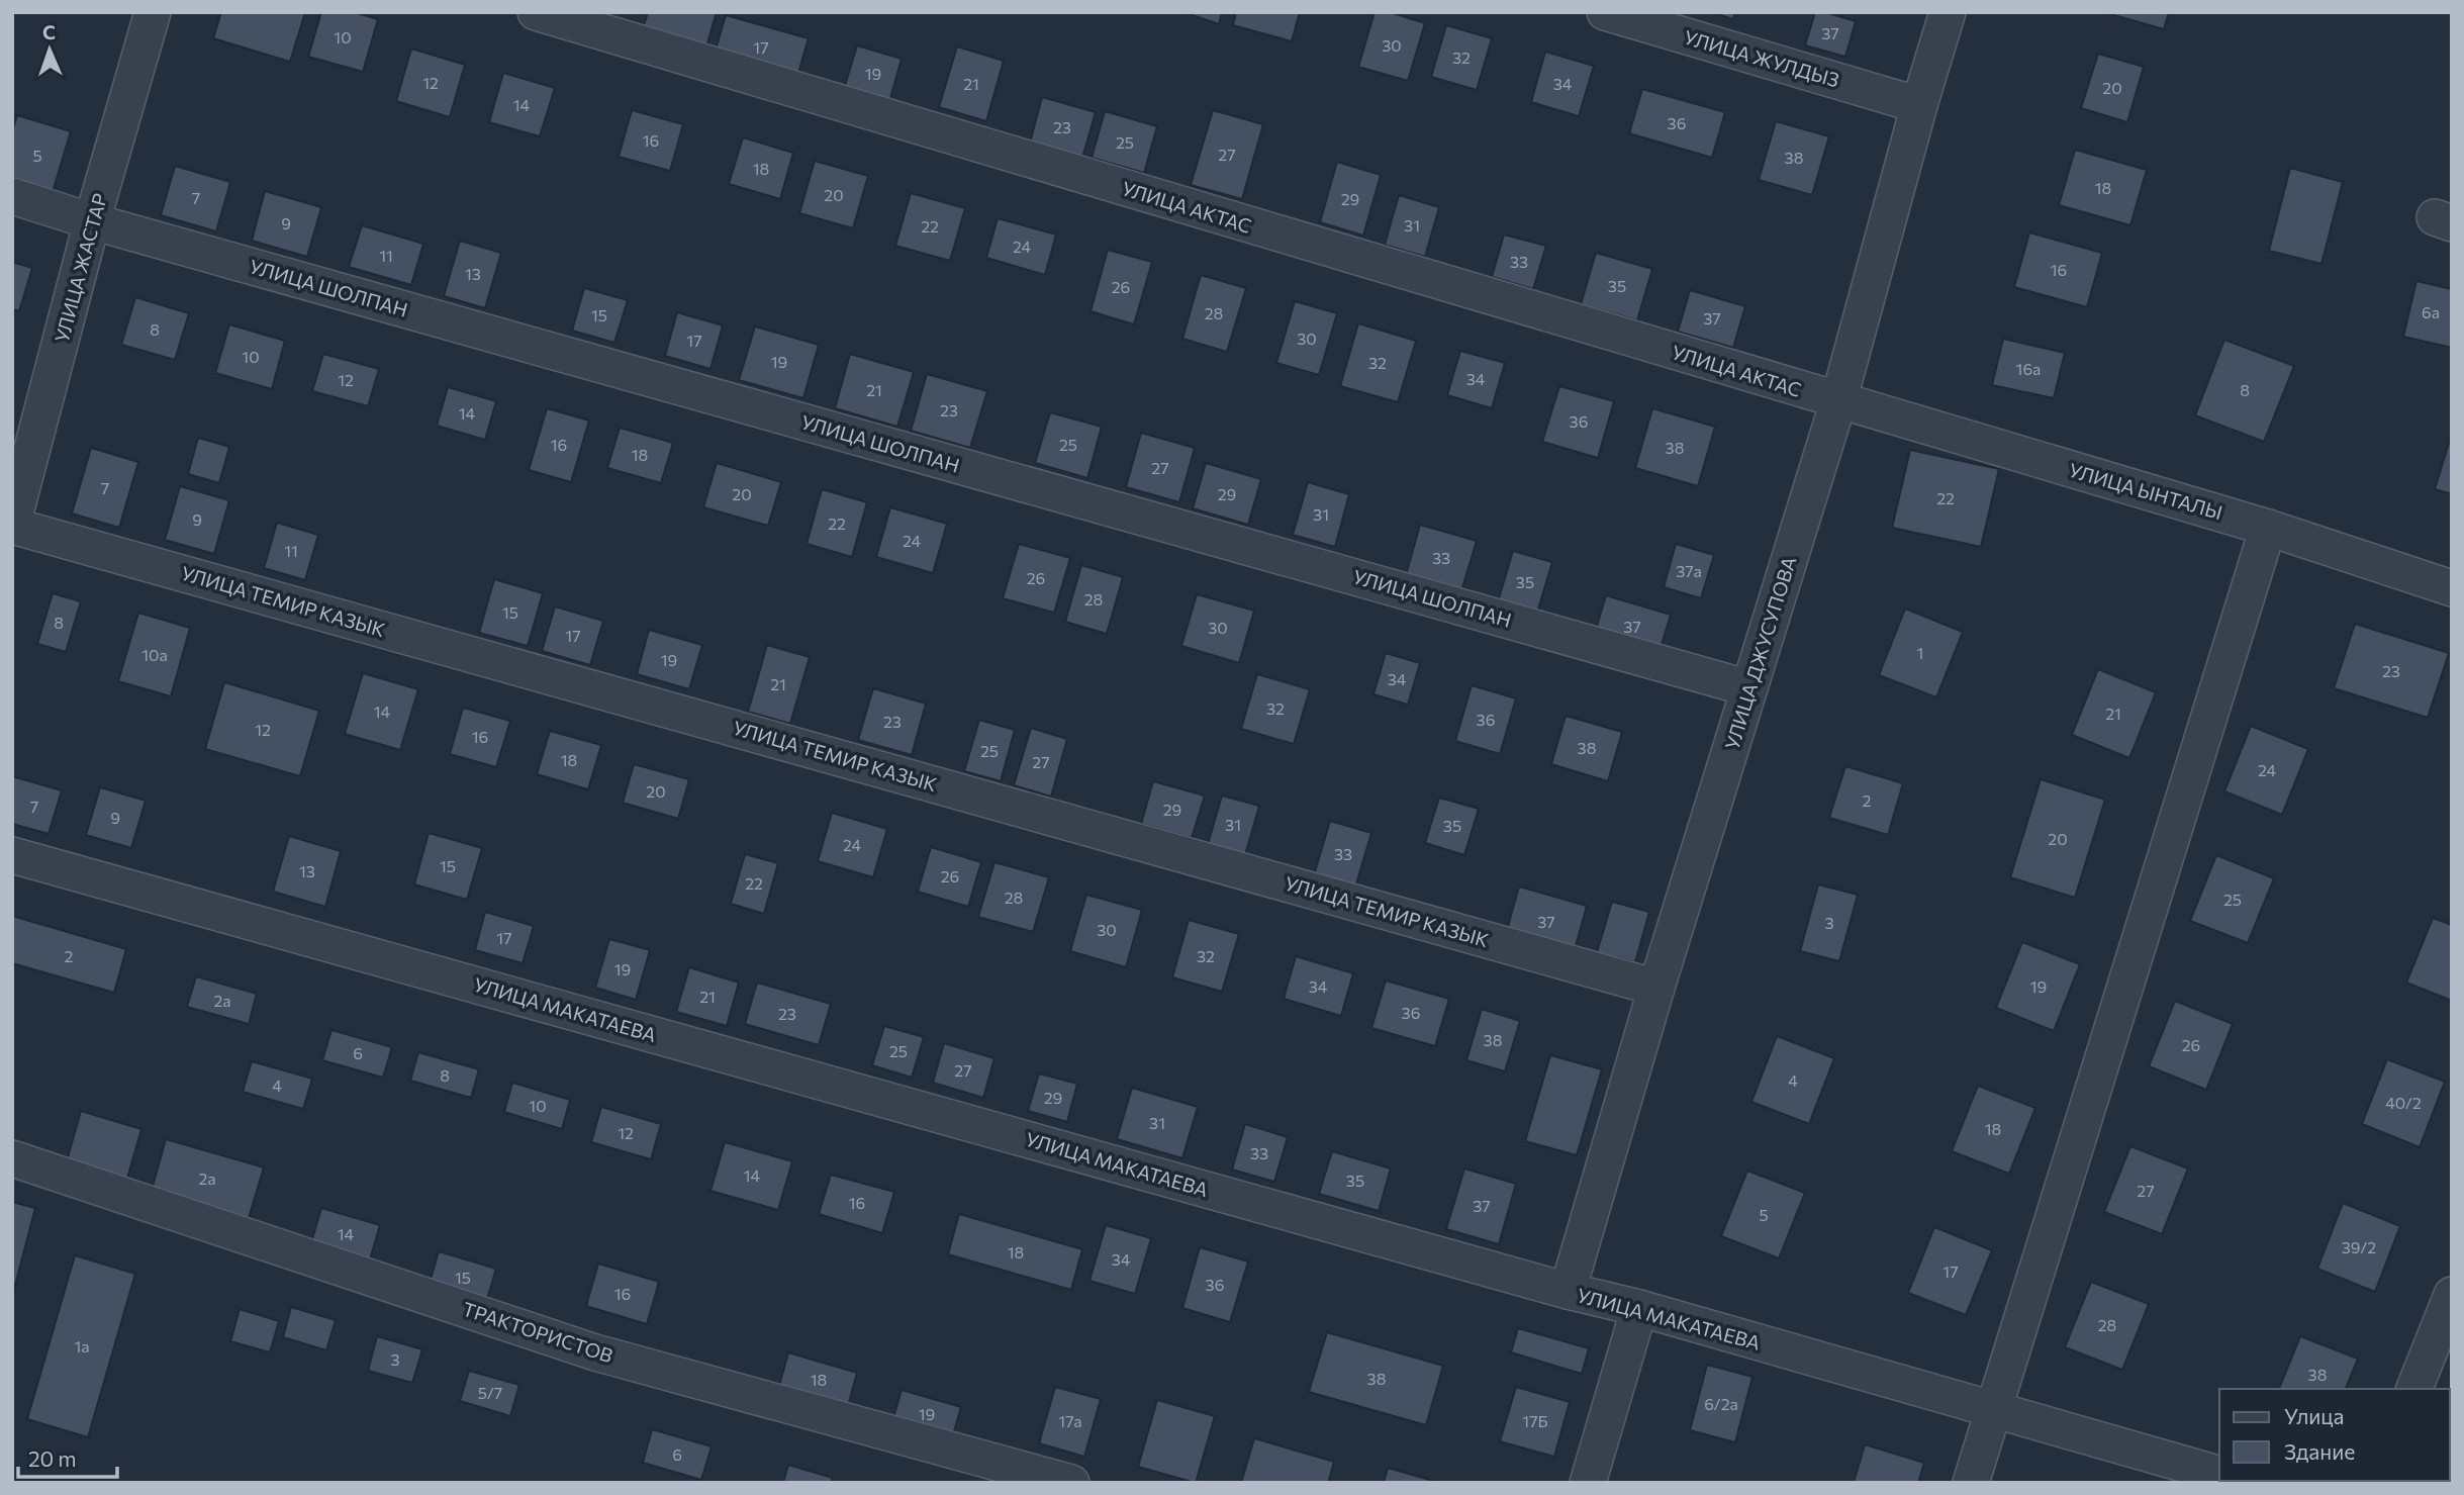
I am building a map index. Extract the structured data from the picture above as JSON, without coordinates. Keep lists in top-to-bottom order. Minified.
{"streets":{"street":["УЛИЦА ЖУЛДЫЗ","УЛИЦА АКТАС","УЛИЦА ЖАСТАР","УЛИЦА ШОЛПАН","УЛИЦА ЫНТАЛЫ","УЛИЦА ТЕМИР КАЗЫК","УЛИЦА ДЖУСУПОВА","УЛИЦА МАКАТАЕВА","ТРАКТОРИСТОВ"]},"crossings":[["УЛИЦА ЖУЛДЫЗ","УЛИЦА ДЖУСУПОВА"],["УЛИЦА АКТАС","УЛИЦА ЫНТАЛЫ"],["УЛИЦА АКТАС","УЛИЦА ДЖУСУПОВА"],["УЛИЦА ЖАСТАР","УЛИЦА ШОЛПАН"],["УЛИЦА ЖАСТАР","УЛИЦА ТЕМИР КАЗЫК"],["УЛИЦА ШОЛПАН","УЛИЦА ДЖУСУПОВА"],["УЛИЦА ЫНТАЛЫ","УЛИЦА ДЖУСУПОВА"],["УЛИЦА ТЕМИР КАЗЫК","УЛИЦА ДЖУСУПОВА"],["УЛИЦА ДЖУСУПОВА","УЛИЦА МАКАТАЕВА"]],"house_numbers":["37","10","30","17","32","19","12","21","34","20","14","36","23","16","25","27","5","38","18","18","20","7","29","9","31","22","24","11","33","16","13","35","26","6а","28","15","37","8","30","17","10","19","32","16а","34","12","21","8","23","14","36","16","25","38","18","27","7","20","29","22","31","9","22","24","11","33","37а","26","35","28","15","8","37","30","17","1","10а","19","23","34","21","32","14","21","36","23","12","16","38","25","18","27","24","20","2","7","29","9","31","35","20","24","33","15","13","26","22","28","25","37","3","30","17","2","32","19","34","19","21","2а","36","23","38","26","25","6","27","8","4","4","29","40/2","10","31","18","12","33","14","2а","35","27","16","37","5","14","39/2","18","34","17","15","36","16","28","1а","3","38","38","18","5/7","6/2а","19","17а","17Б","6"],"legend":["Улица","Здание"],"scale_bar":"20 m","north":"top"}
